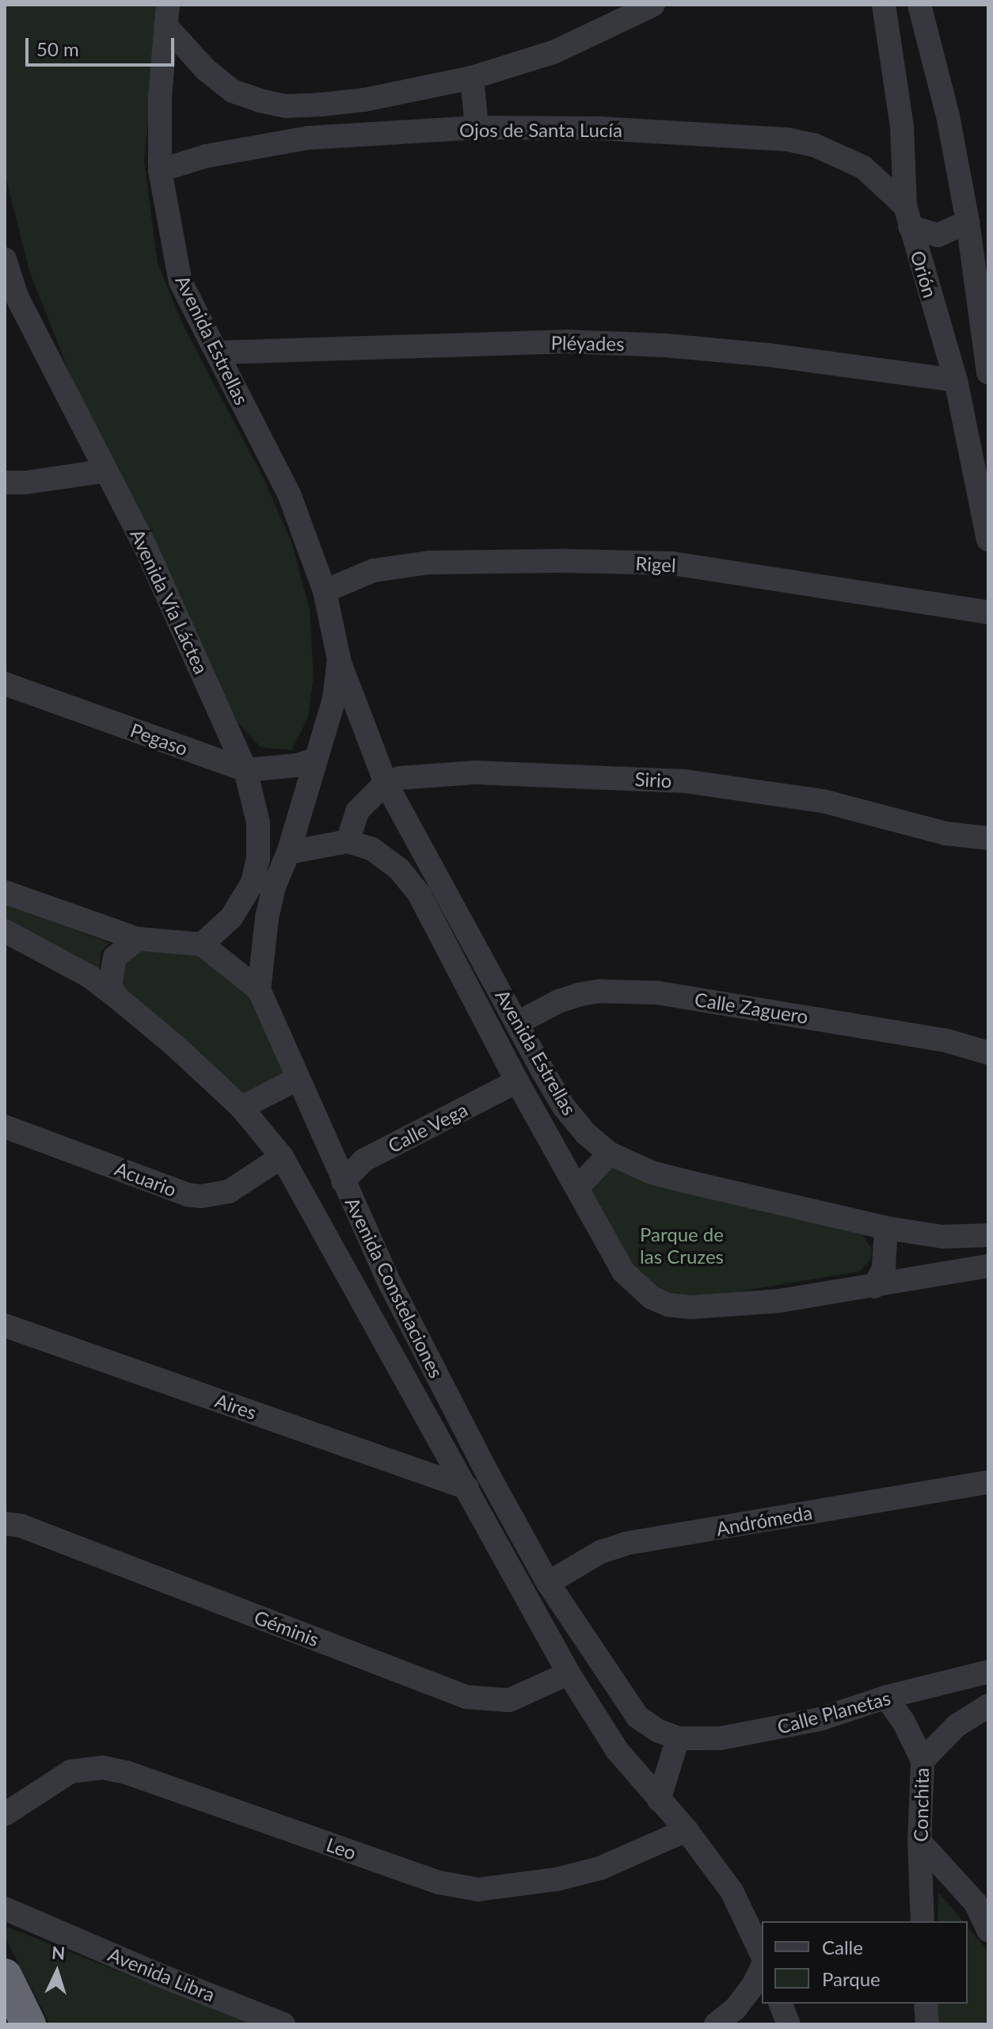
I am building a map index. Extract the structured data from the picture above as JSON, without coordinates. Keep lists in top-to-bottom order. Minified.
{"streets":{"street":["Ojos de Santa Lucía","Orión","Avenida Estrellas","Pléyades","Rigel","Avenida Vía Láctea","Pegaso","Sirio","Calle Zaguero","Calle Vega","Acuario","Avenida Constelaciones","Aires","Andrómeda","Géminis","Calle Planetas","Conchita","Leo","Avenida Libra"]},"crossings":[["Ojos de Santa Lucía","Orión"],["Ojos de Santa Lucía","Avenida Estrellas"],["Orión","Pléyades"],["Avenida Estrellas","Pléyades"],["Avenida Estrellas","Rigel"],["Avenida Estrellas","Pegaso"],["Avenida Estrellas","Sirio"],["Avenida Estrellas","Calle Zaguero"],["Avenida Estrellas","Calle Vega"],["Avenida Vía Láctea","Pegaso"],["Avenida Vía Láctea","Avenida Constelaciones"],["Calle Vega","Avenida Constelaciones"],["Acuario","Avenida Constelaciones"],["Avenida Constelaciones","Aires"],["Avenida Constelaciones","Andrómeda"],["Avenida Constelaciones","Géminis"],["Avenida Constelaciones","Calle Planetas"],["Avenida Constelaciones","Leo"],["Calle Planetas","Conchita"]],"parks":["Parque de las Cruzes"],"legend":["Calle","Parque"],"scale_bar":"50 m","north":"top"}
